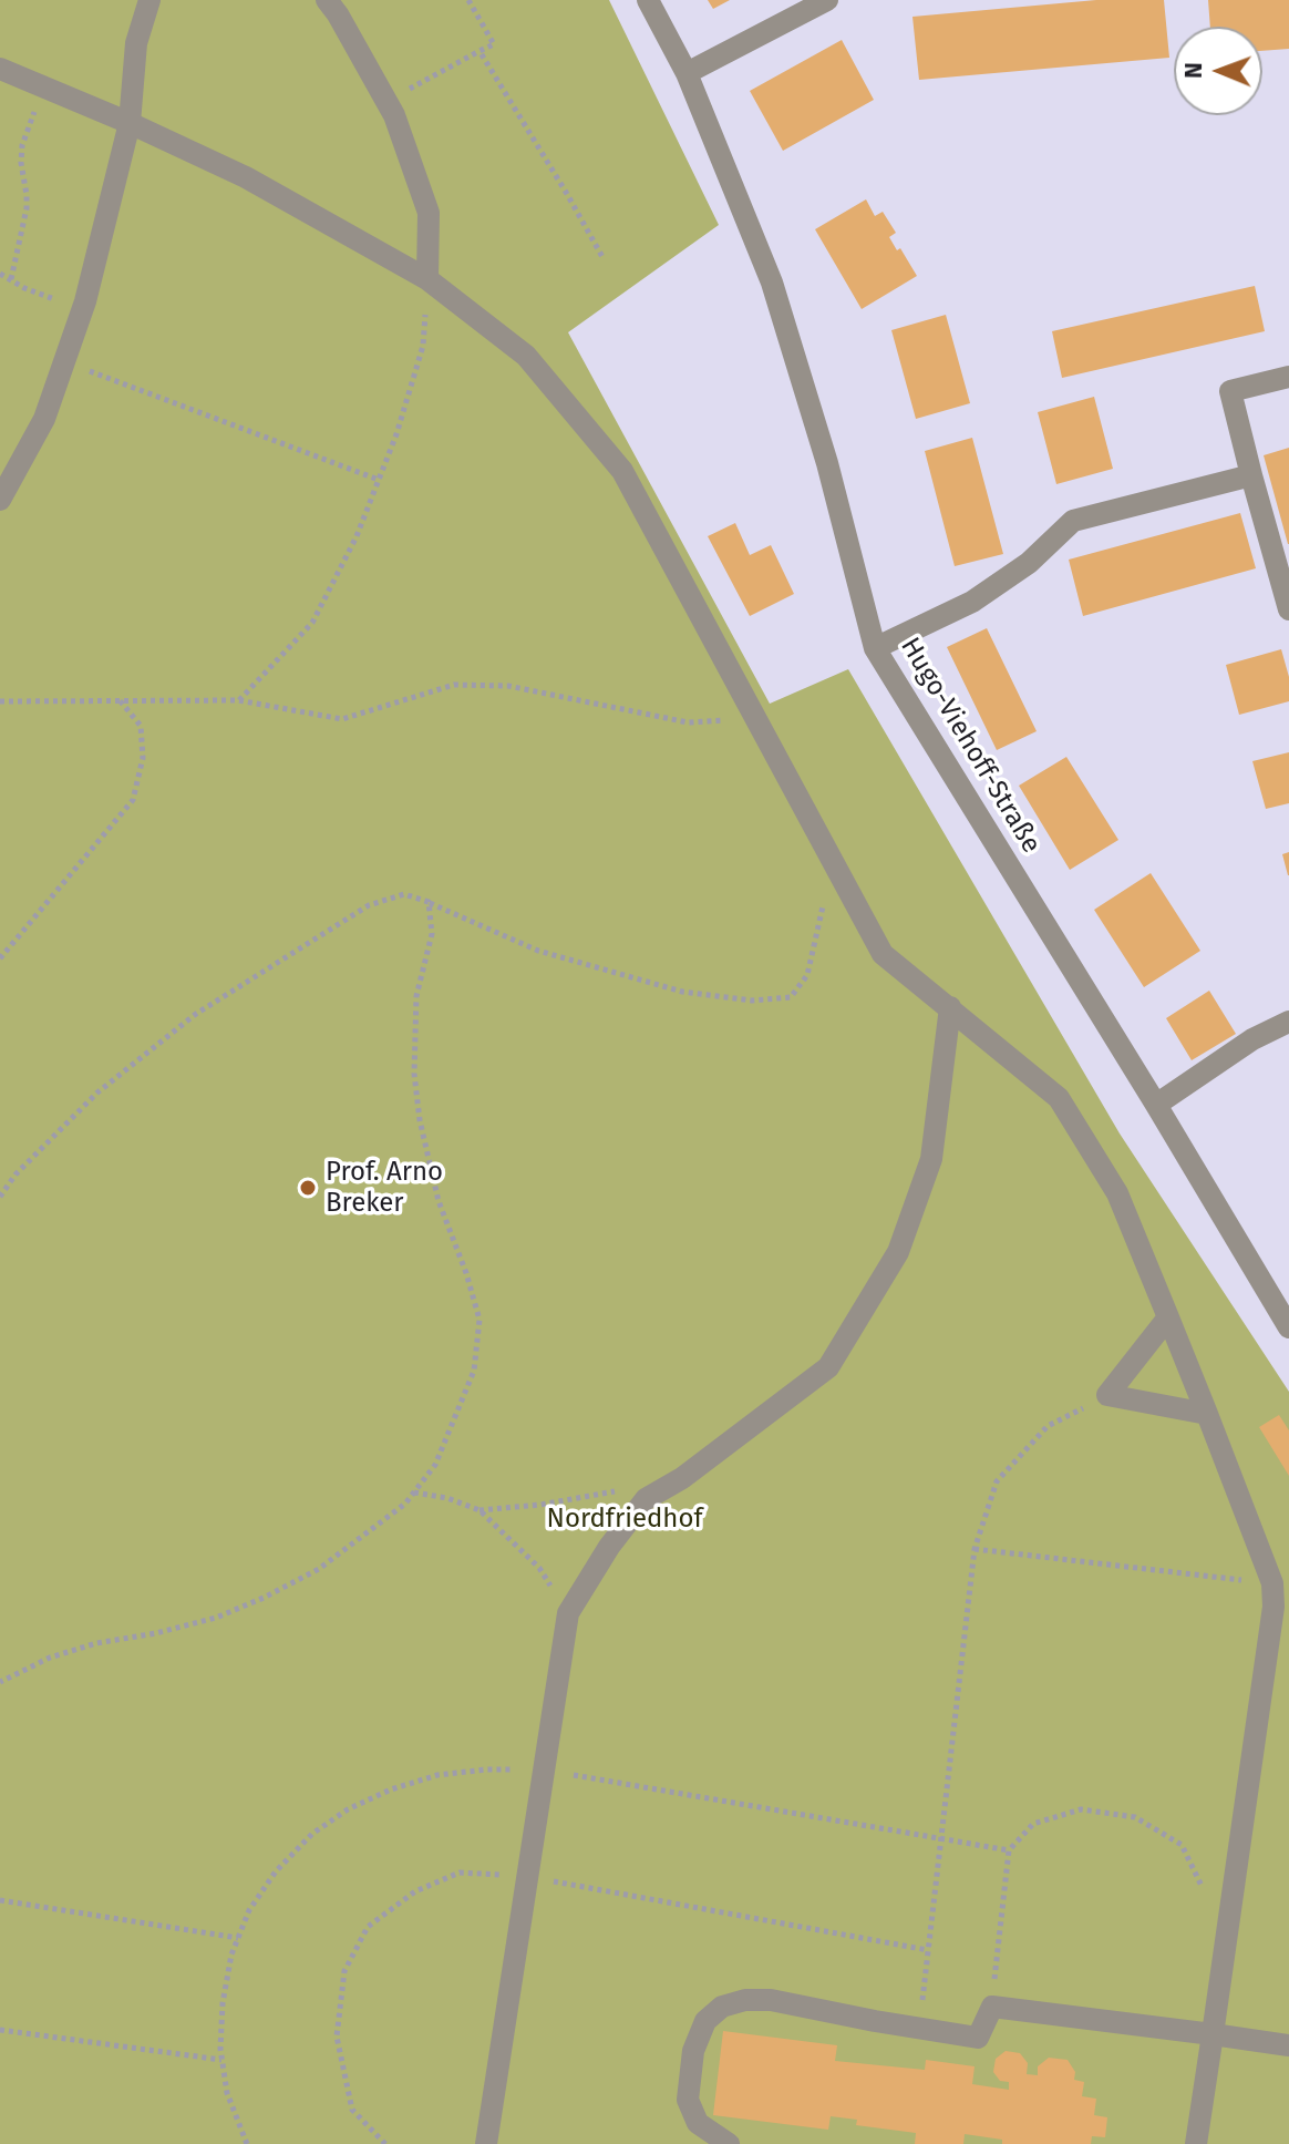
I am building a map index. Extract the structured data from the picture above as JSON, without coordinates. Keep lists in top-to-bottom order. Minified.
{"streets":{"street":["Hugo-Viehoff-Straße"]},"parks":["Nordfriedhof"],"places":["Prof. Arno Breker"],"north":"left"}
